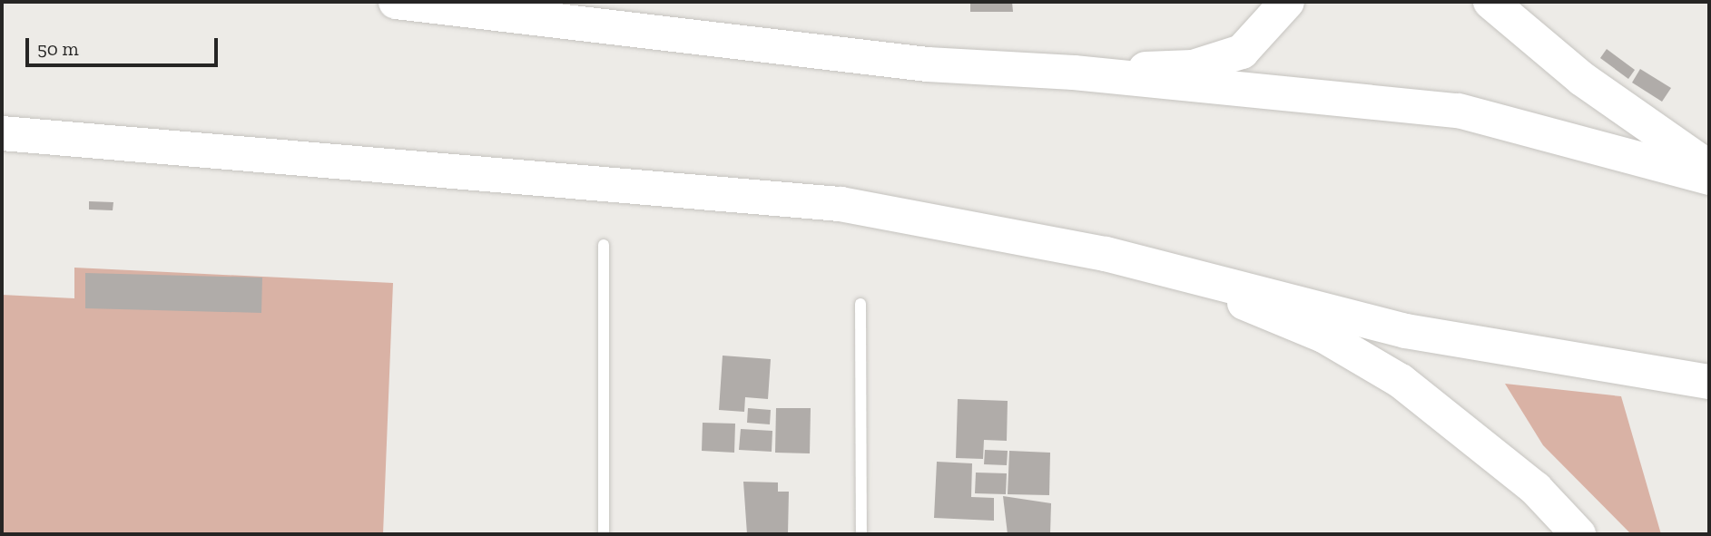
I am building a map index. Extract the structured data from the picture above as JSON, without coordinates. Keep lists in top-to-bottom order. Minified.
{"scale_bar":"50 m"}
